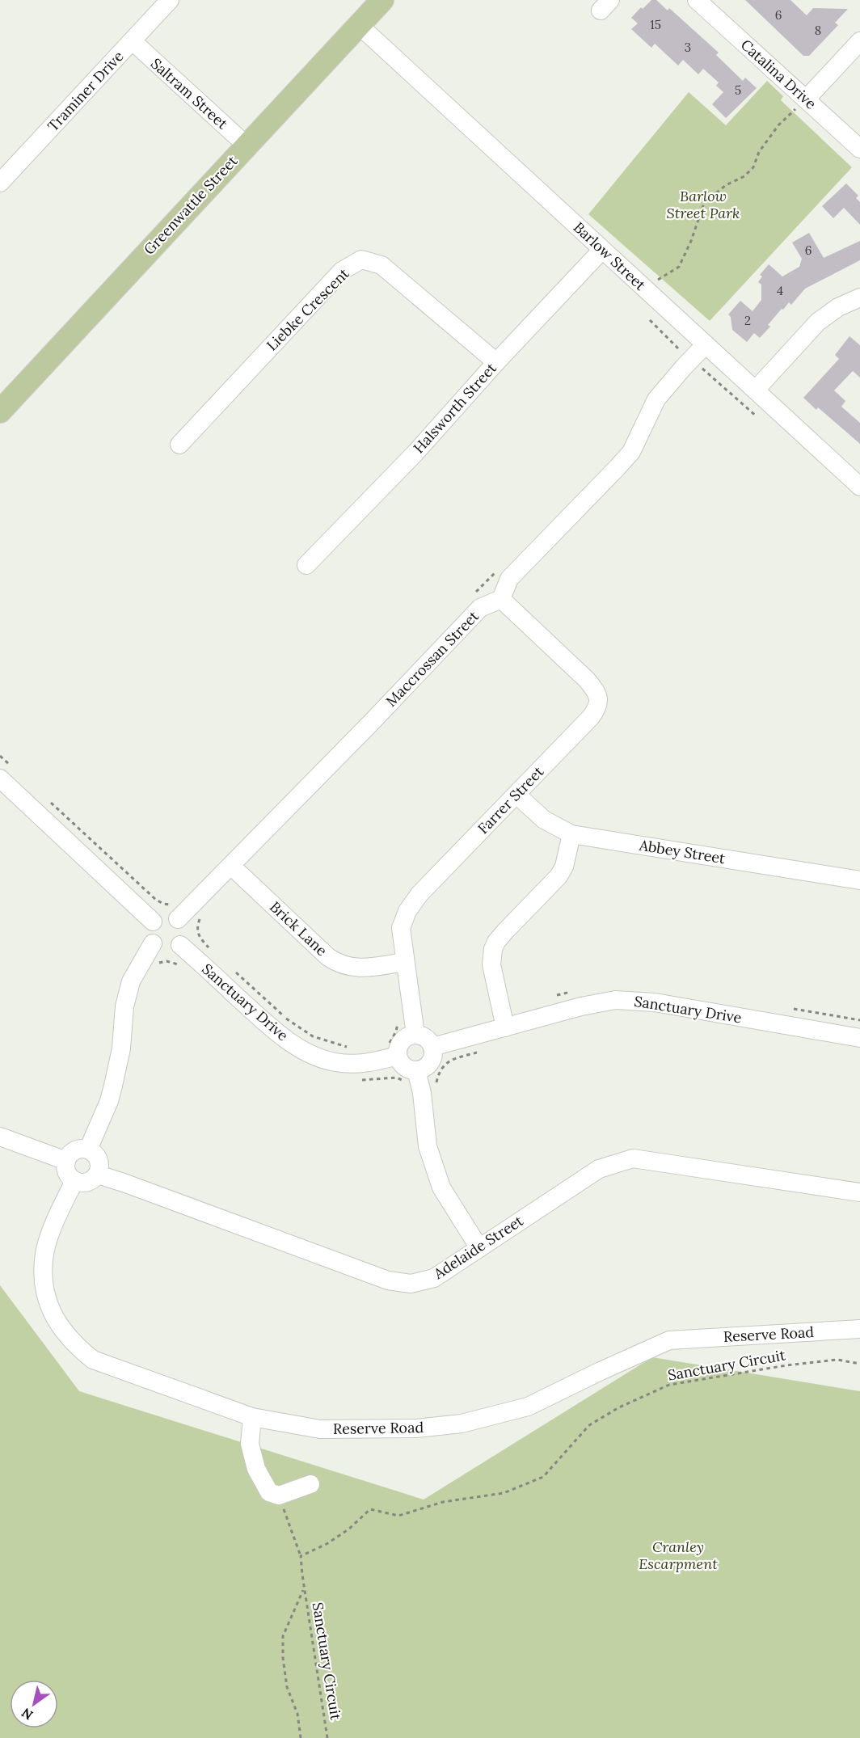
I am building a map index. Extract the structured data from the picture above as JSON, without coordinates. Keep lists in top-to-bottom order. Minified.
{"streets":{"main road":["Greenwattle Street"],"street":["Catalina Drive","Traminer Drive","Saltram Street","Barlow Street","Liebke Crescent","Halsworth Street","Maccrossan Street","Farrer Street","Abbey Street","Brick Lane","Sanctuary Drive","Adelaide Street","Reserve Road"],"path":["Sanctuary Circuit"]},"crossings":[["Traminer Drive","Saltram Street"],["Saltram Street","Greenwattle Street"],["Greenwattle Street","Barlow Street"],["Barlow Street","Halsworth Street"],["Liebke Crescent","Halsworth Street"],["Maccrossan Street","Farrer Street"],["Maccrossan Street","Brick Lane"],["Maccrossan Street","Sanctuary Drive"],["Farrer Street","Abbey Street"],["Farrer Street","Brick Lane"],["Farrer Street","Sanctuary Drive"],["Adelaide Street","Reserve Road"]],"parks":["Barlow Street Park","Cranley Escarpment"],"house_numbers":["6","15","8","3","5","6","4","2"],"north":"bottom left"}
